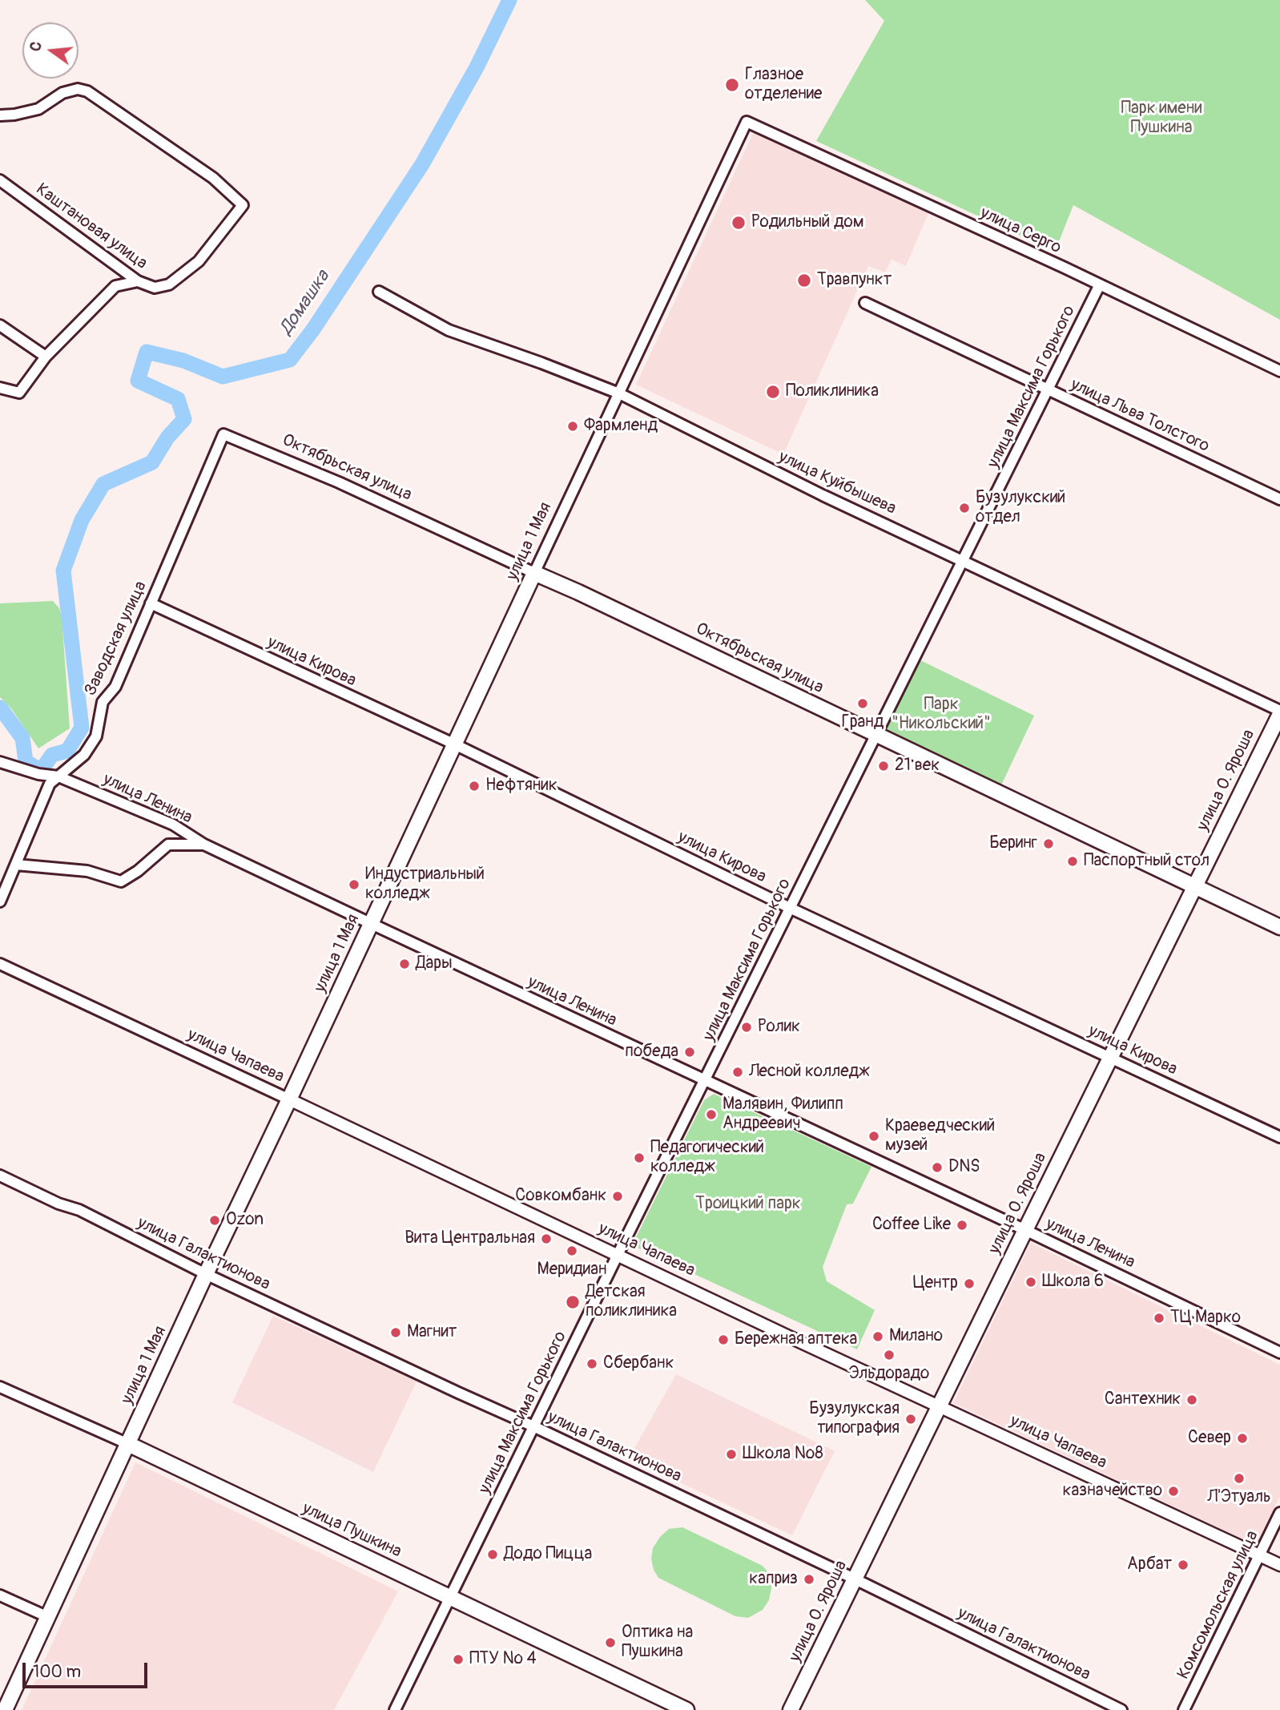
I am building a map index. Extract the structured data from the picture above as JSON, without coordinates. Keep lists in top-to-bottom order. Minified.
{"streets":{"main road":["Октябрьская улица","улица 1 Мая","улица О. Яроша","улица Пушкина"],"street":["Каштановая улица","улица Серго","улица Максима Горького","улица Льва Толстого","улица Куйбышева","Заводская улица","улица Кирова","улица Ленина","улица Чапаева","улица Галактионова","Комсомольская улица"]},"crossings":[["улица Серго","улица Максима Горького"],["улица Серго","улица 1 Мая"],["улица Максима Горького","улица Льва Толстого"],["улица Максима Горького","Октябрьская улица"],["улица Максима Горького","улица Куйбышева"],["улица Максима Горького","улица Кирова"],["улица Максима Горького","улица Ленина"],["улица Максима Горького","улица Чапаева"],["улица Максима Горького","улица Галактионова"],["улица Максима Горького","улица Пушкина"],["Октябрьская улица","улица 1 Мая"],["Октябрьская улица","Заводская улица"],["Октябрьская улица","улица О. Яроша"],["улица Куйбышева","улица 1 Мая"],["улица Куйбышева","улица О. Яроша"],["улица 1 Мая","улица Кирова"],["улица 1 Мая","улица Ленина"],["улица 1 Мая","улица Чапаева"],["улица 1 Мая","улица Галактионова"],["улица 1 Мая","улица Пушкина"],["Заводская улица","улица Кирова"],["Заводская улица","улица Ленина"],["улица Кирова","улица О. Яроша"],["улица О. Яроша","улица Ленина"],["улица О. Яроша","улица Чапаева"],["улица О. Яроша","улица Галактионова"],["улица Чапаева","Комсомольская улица"]],"water":["Домашка"],"parks":["Парк имени Пушкина","Парк \"Никольский\"","Троицкий парк"],"places":["Глазное отделение","Родильный дом","Травпункт","Поликлиника","Фармленд","Бузулукский отдел","Гранд","21 век","Нефтяник","Беринг","Паспортный стол","Индустриальный колледж","Дары","Ролик","победа","Лесной колледж","Малявин, Филипп Андреевич","Краеведческий музей","Педагогический колледж","DNS","Совкомбанк","Ozon","Coffee Like","Вита Центральная","Меридиан","Школа 6","Центр","Детская поликлиника","ТЦ Марко","Магнит","Милано","Бережная аптека","Эльдорадо","Сбербанк","Сантехник","Бузулукская типография","Север","Школа №8","Л'Этуаль","казначейство","Додо Пицца","Арбат","каприз","Оптика на Пушкина","ПТУ № 4"],"scale_bar":"100 m","north":"left"}
